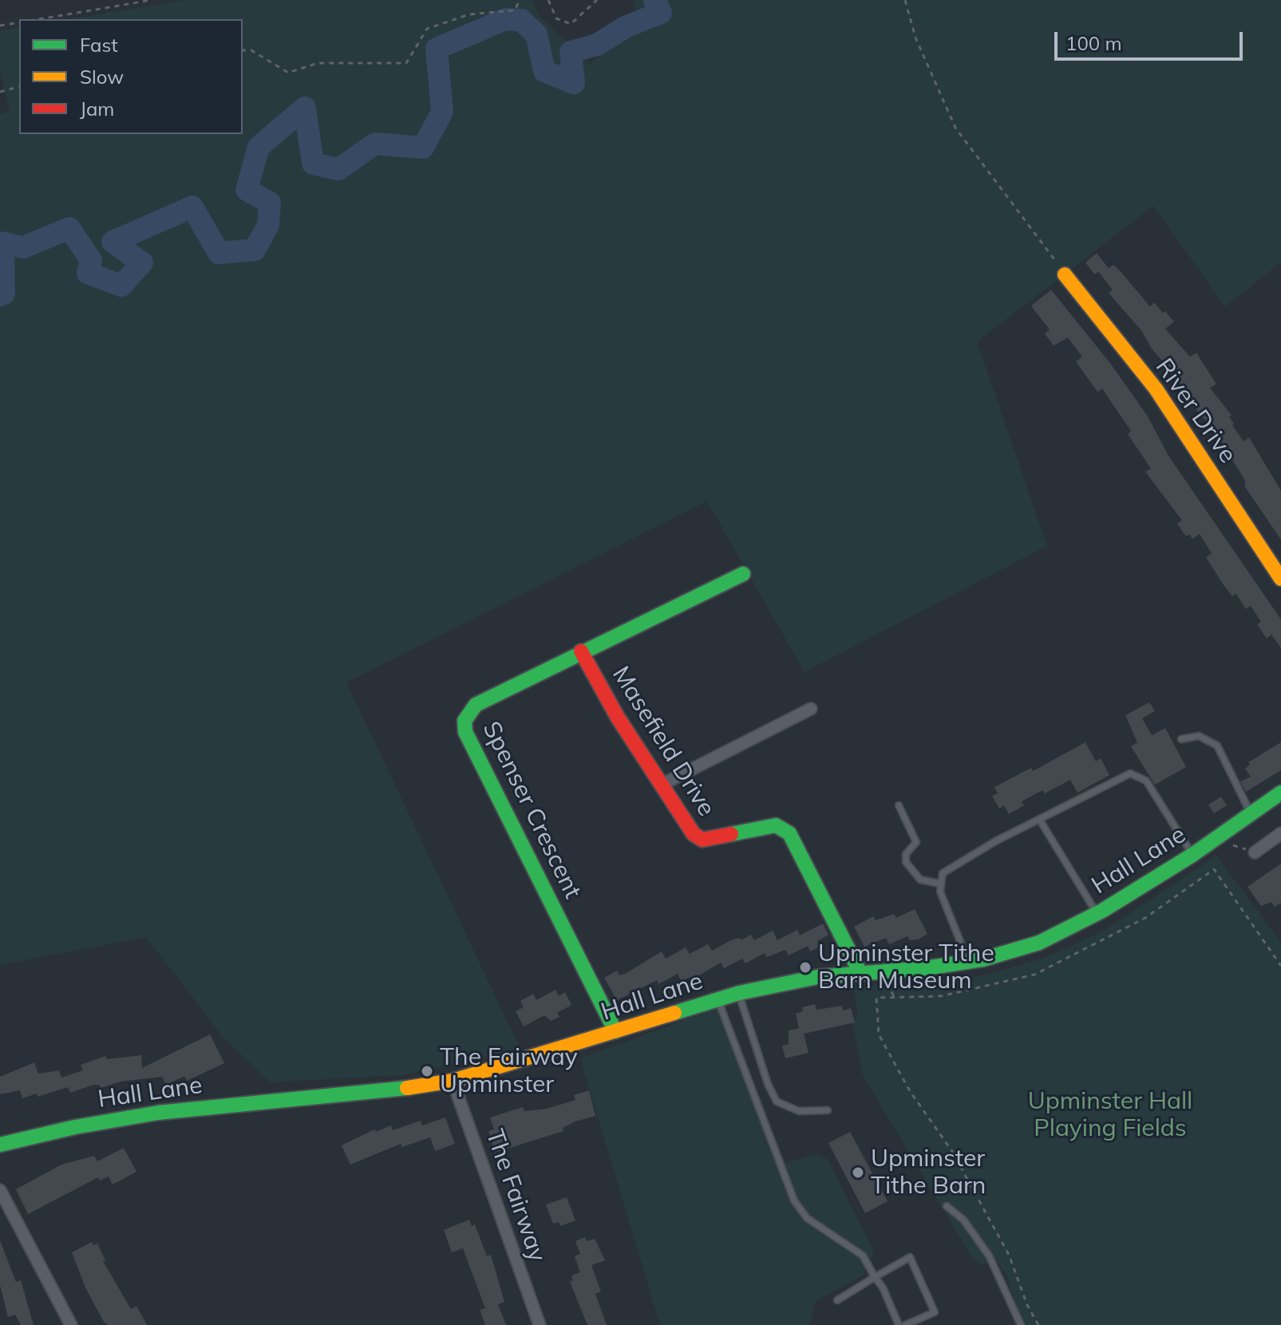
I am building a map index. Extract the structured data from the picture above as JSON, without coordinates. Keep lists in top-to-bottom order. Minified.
{"streets":{"street":["River Drive","Masefield Drive","Spenser Crescent","Hall Lane","The Fairway"]},"crossings":[["Masefield Drive","Spenser Crescent"],["Masefield Drive","Hall Lane"],["Spenser Crescent","Hall Lane"],["Hall Lane","The Fairway"]],"parks":["Upminster Hall Playing Fields"],"places":["Upminster Tithe Barn Museum","The Fairway Upminster","Upminster Tithe Barn"],"legend":["Fast","Slow","Jam"],"scale_bar":"100 m"}
